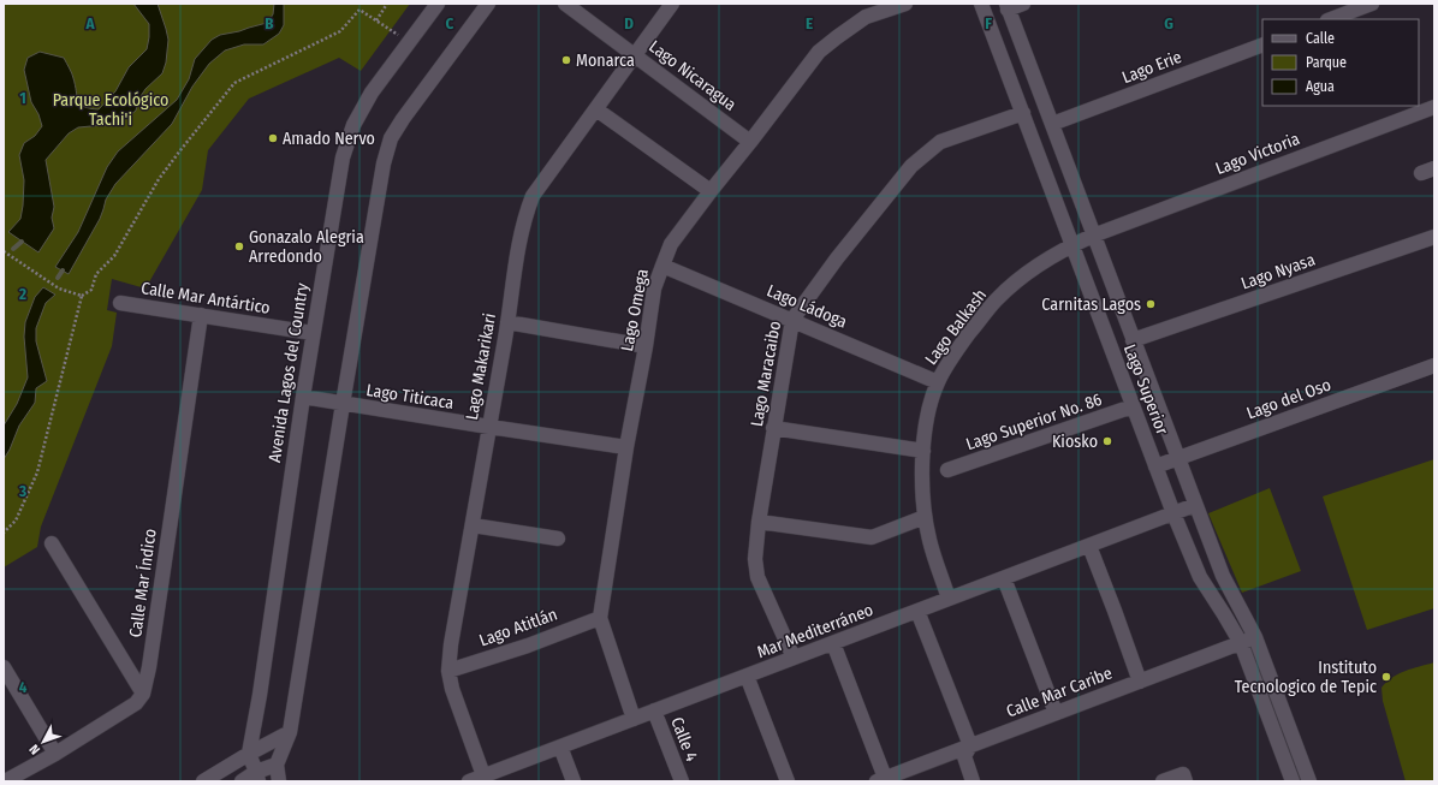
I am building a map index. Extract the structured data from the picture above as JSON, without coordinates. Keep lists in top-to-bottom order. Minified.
{"streets":{"street":["Lago Erie","Lago Nicaragua","Lago Victoria","Lago Nyasa","Calle Mar Antártico","Lago Ládoga","Lago Omega","Lago Balkash","Lago Makarikari","Avenida Lagos del Country","Lago Maracaibo","Lago Superior","Lago Titicaca","Lago del Oso","Lago Superior No. 86","Calle Mar Índico","Lago Atitlán","Mar Mediterráneo","Calle Mar Caribe","Calle 4"]},"crossings":[["Lago Erie","Lago Superior"],["Lago Nicaragua","Lago Omega"],["Lago Nicaragua","Lago Makarikari"],["Lago Victoria","Lago Balkash"],["Lago Victoria","Lago Superior"],["Lago Nyasa","Lago Superior"],["Calle Mar Antártico","Avenida Lagos del Country"],["Calle Mar Antártico","Calle Mar Índico"],["Lago Ládoga","Lago Omega"],["Lago Ládoga","Lago Balkash"],["Lago Ládoga","Lago Maracaibo"],["Lago Omega","Lago Titicaca"],["Lago Omega","Lago Atitlán"],["Lago Omega","Mar Mediterráneo"],["Lago Balkash","Lago Superior"],["Lago Balkash","Mar Mediterráneo"],["Lago Makarikari","Lago Titicaca"],["Lago Makarikari","Lago Atitlán"],["Lago Makarikari","Mar Mediterráneo"],["Avenida Lagos del Country","Lago Titicaca"],["Lago Maracaibo","Lago Superior"],["Lago Maracaibo","Mar Mediterráneo"],["Lago Superior","Lago del Oso"],["Lago Superior","Lago Superior No. 86"],["Lago Superior","Mar Mediterráneo"],["Lago Superior","Calle Mar Caribe"],["Mar Mediterráneo","Calle 4"]],"parks":["Parque Ecológico Tachi'i"],"places":["Monarca","Amado Nervo","Gonazalo Alegria Arredondo","Carnitas Lagos","Kiosko","Instituto Tecnologico de Tepic"],"legend":["Calle","Parque","Agua"],"north":"bottom left","grid":{"columns":["A","B","C","D","E","F","G"],"rows":["1","2","3","4"]}}
